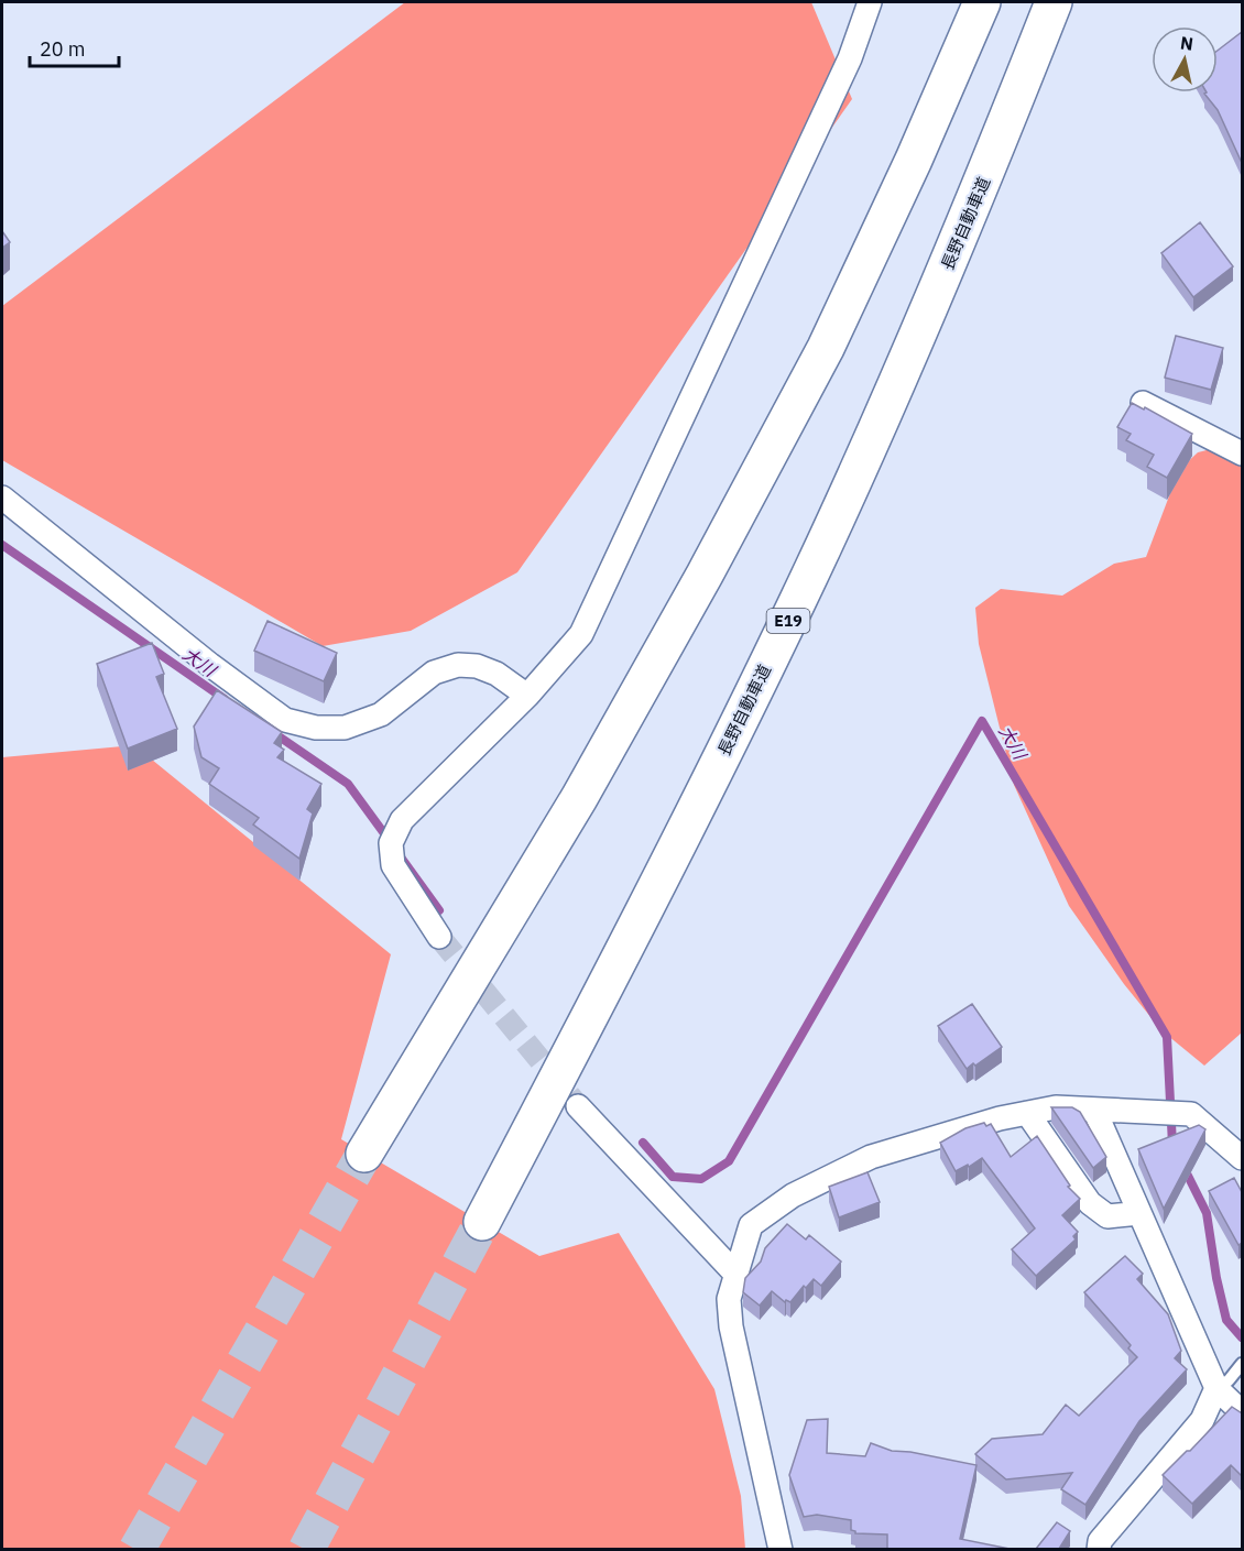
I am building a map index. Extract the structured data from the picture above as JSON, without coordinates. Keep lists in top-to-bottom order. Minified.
{"streets":{"highway":["長野自動車道","E19"]},"water":["大川"],"scale_bar":"20 m","north":"top"}
